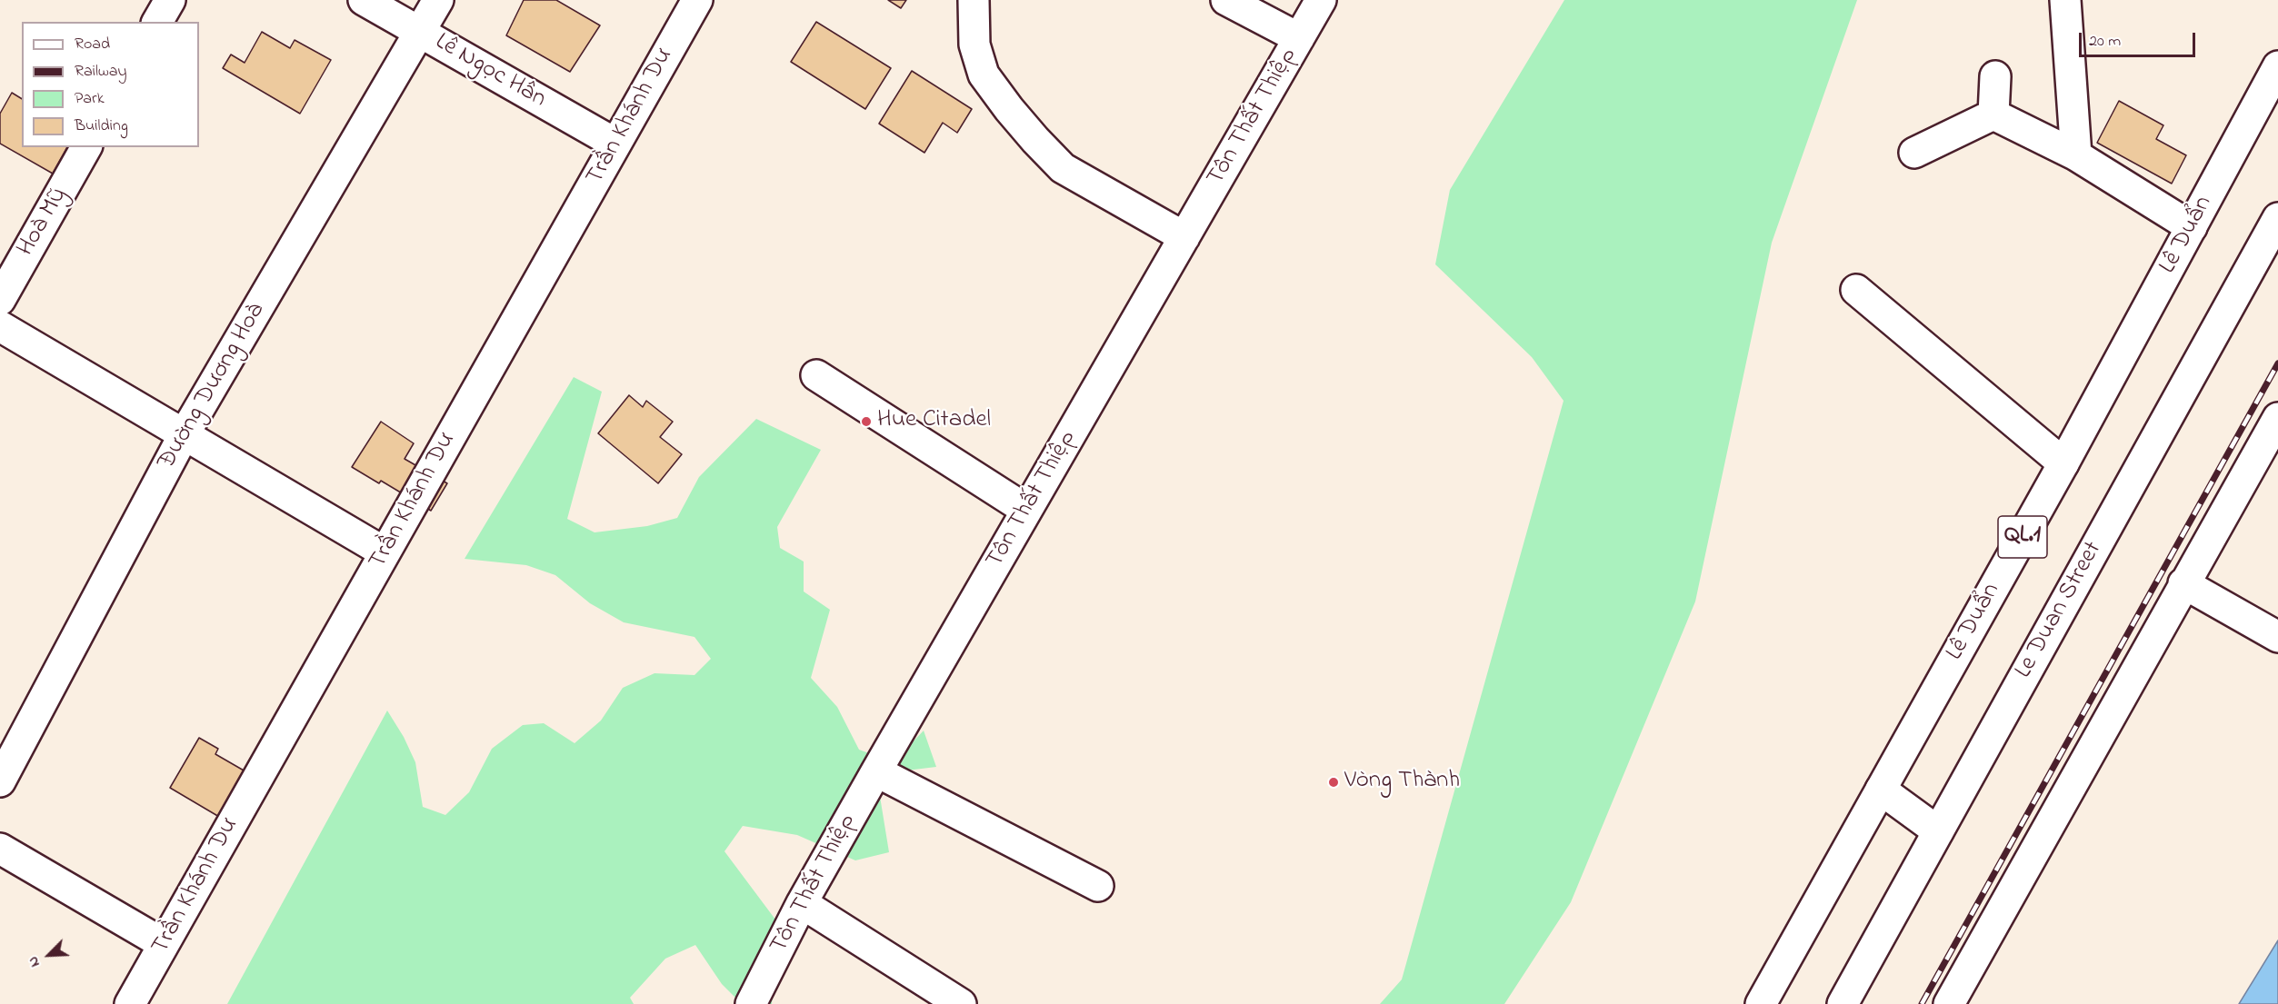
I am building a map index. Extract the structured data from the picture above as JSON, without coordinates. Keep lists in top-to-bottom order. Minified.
{"streets":{"main road":["Lê Ngọc Hân","Trần Khánh Dư","Tôn Thất Thiệp","Hoà Mỹ","Lê Duẩn","Đường Dương Hoà","QL.1","Le Duan Street"]},"crossings":[["Lê Ngọc Hân","Trần Khánh Dư"],["Lê Ngọc Hân","Đường Dương Hoà"]],"places":["Hue Citadel","Vòng Thành"],"legend":["Road","Railway","Park","Building"],"scale_bar":"20 m","north":"bottom left"}
